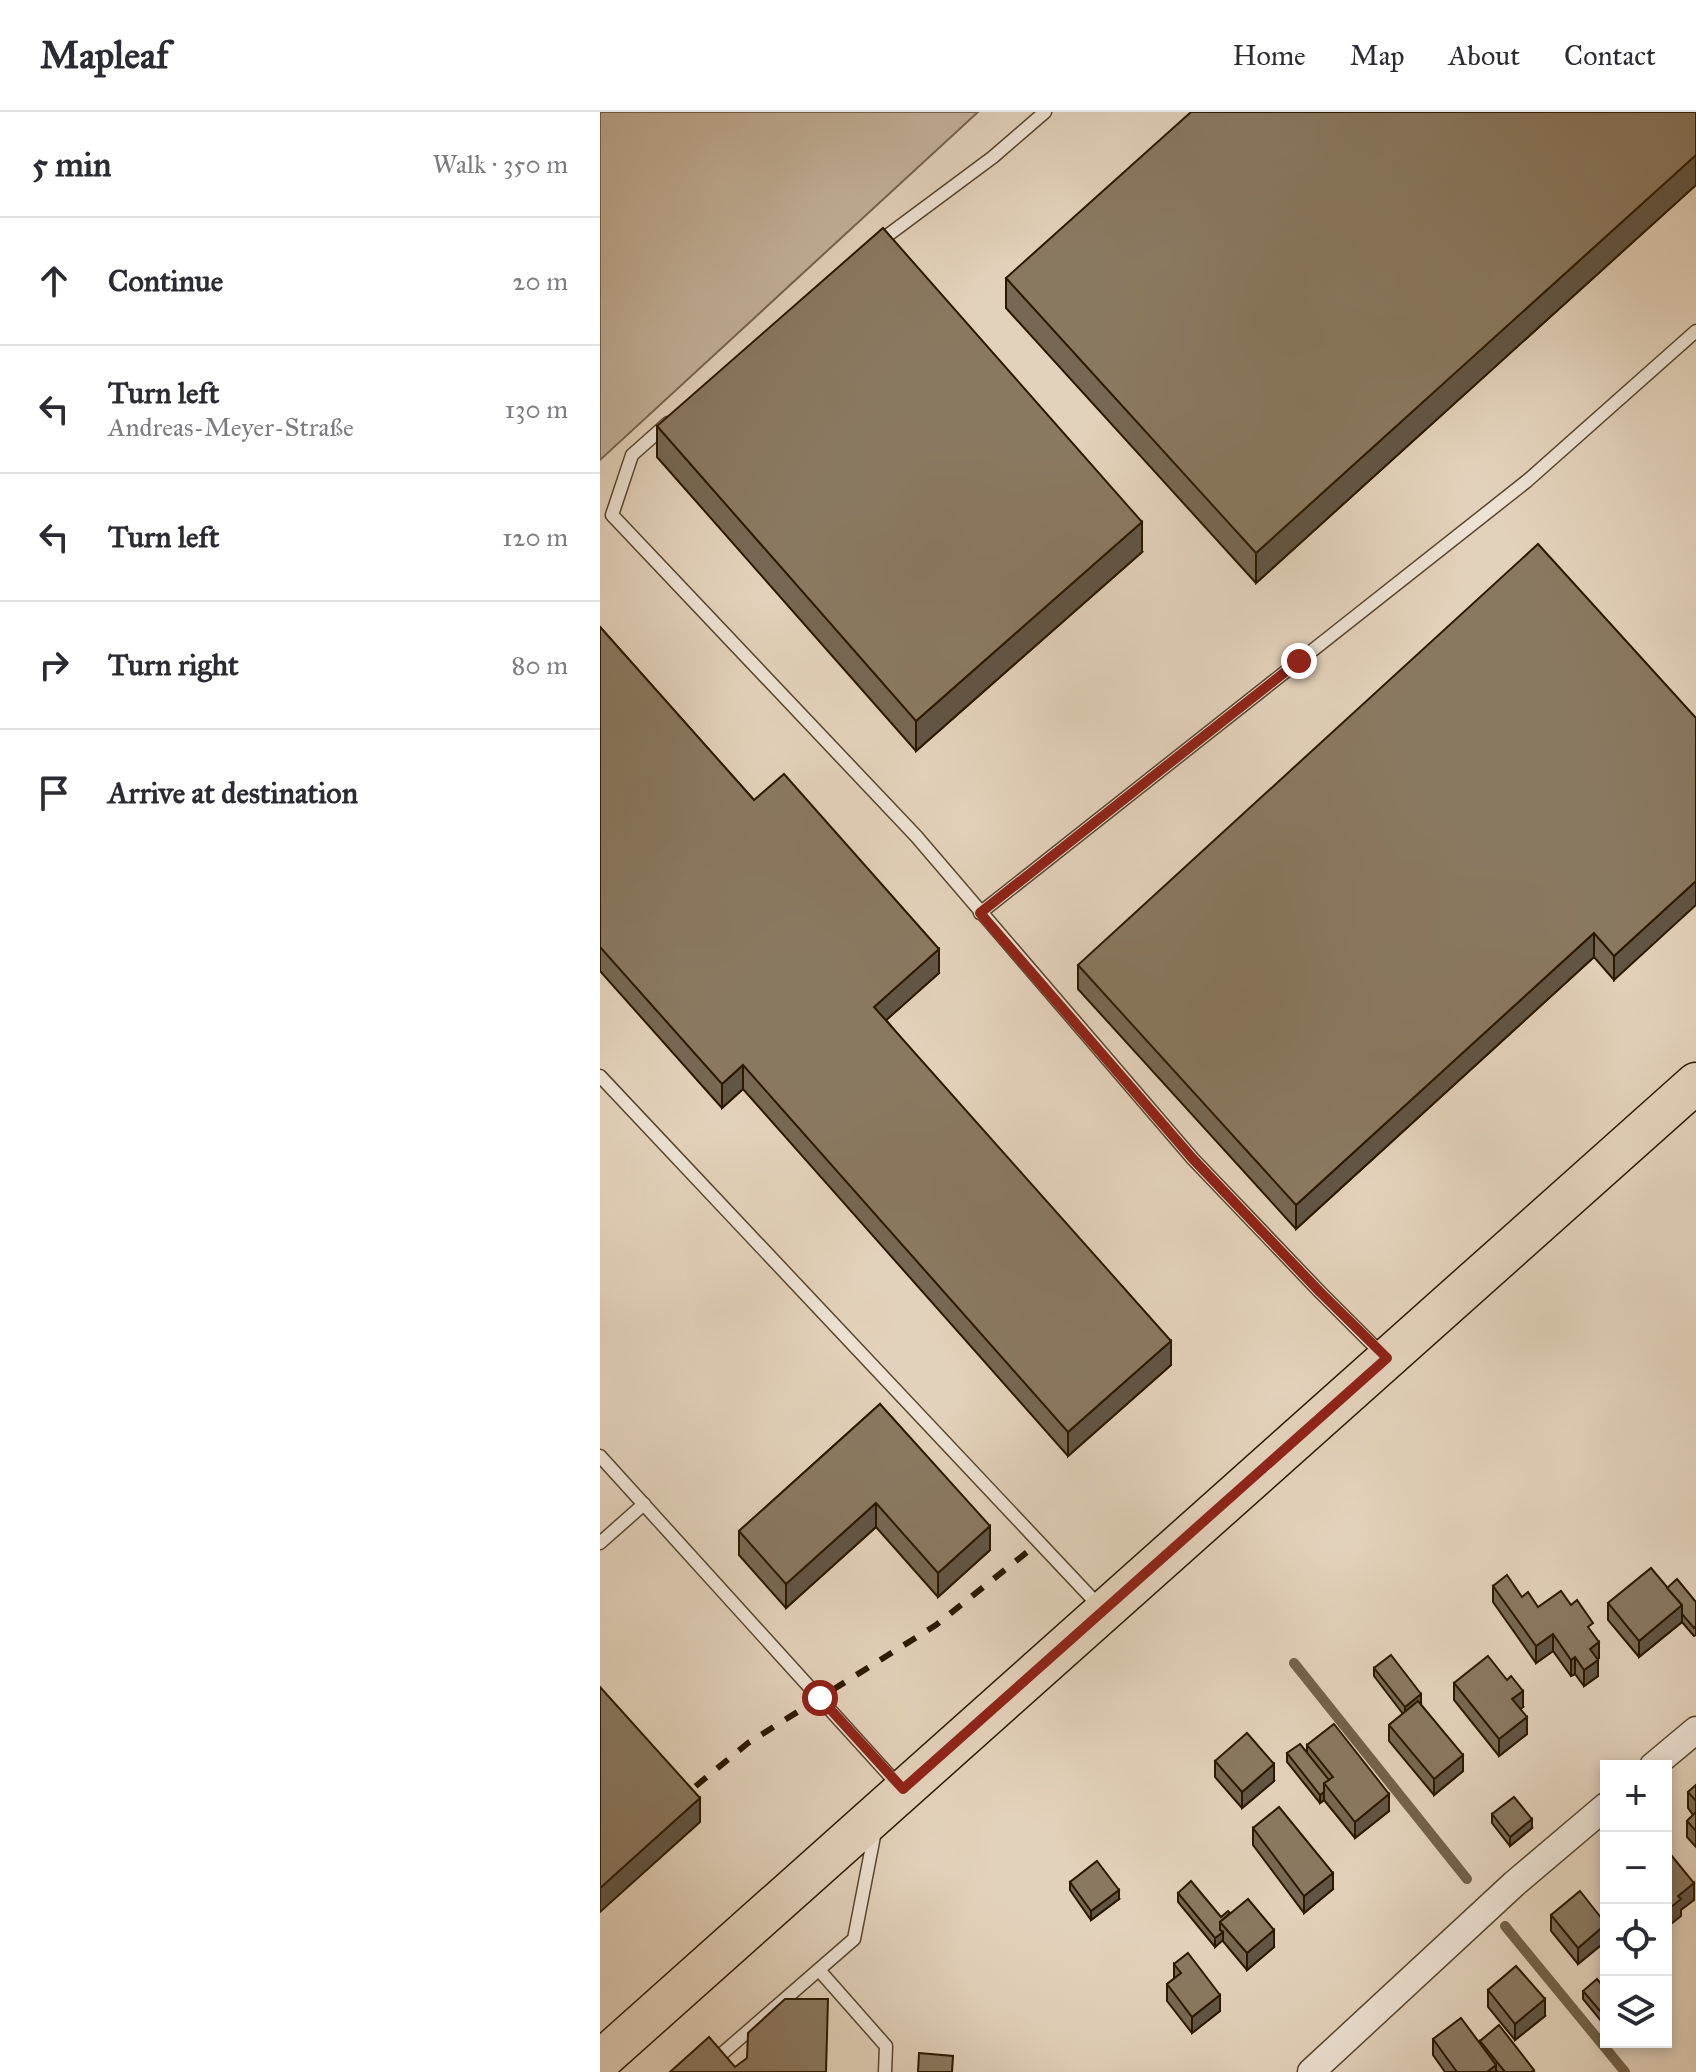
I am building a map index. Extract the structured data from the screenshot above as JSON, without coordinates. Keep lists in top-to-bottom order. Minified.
{"page":{"header":"Mapleaf","nav":["Home","Map","About","Contact"],"heading":["5 min","Walk · 350 m"],"list":[["Continue","20 m"],["Turn left","Andreas-Meyer-Straße","130 m"],["Turn left","120 m"],["Turn right","80 m"],"Arrive at destination"],"map_buttons":["+","−"]}}
